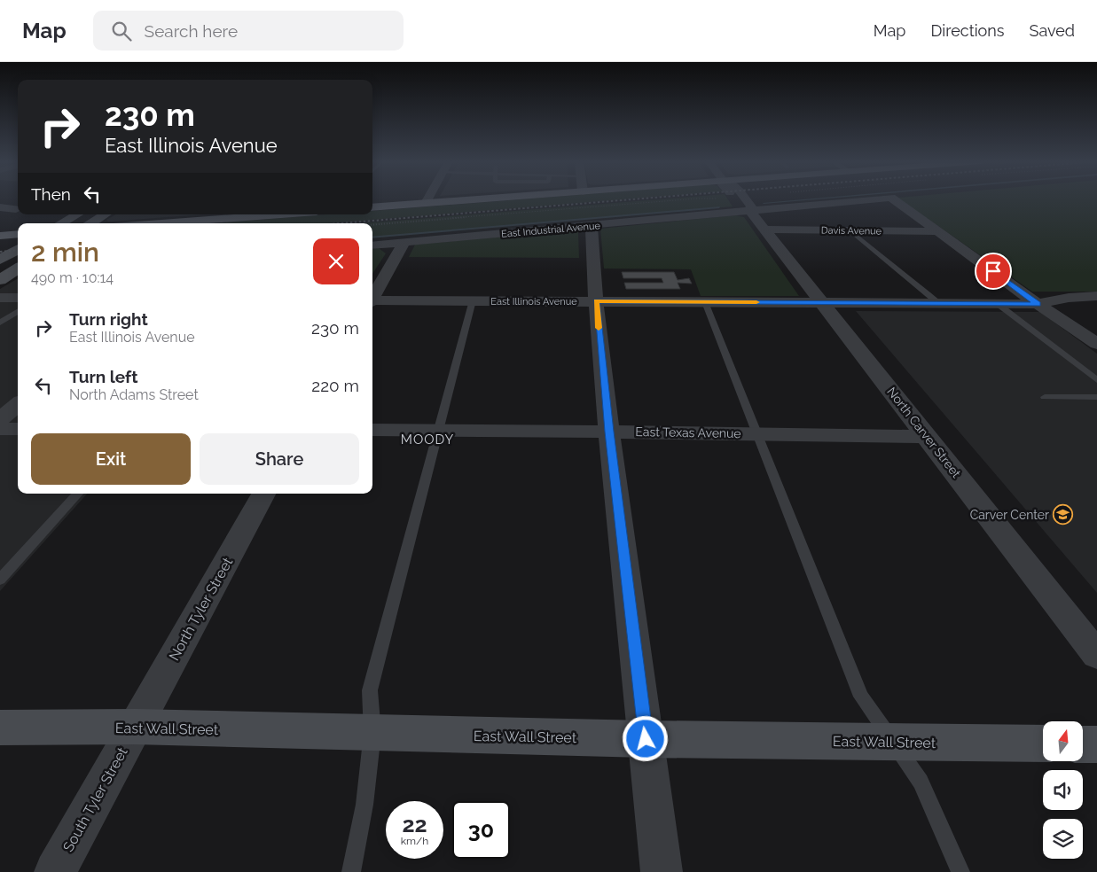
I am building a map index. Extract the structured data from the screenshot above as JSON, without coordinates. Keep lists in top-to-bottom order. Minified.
{"streets":{"street":["East Industrial Avenue","Davis Avenue","East Illinois Avenue","East Texas Avenue","North Carver Street","North Tyler Street","East Wall Street","South Tyler Street"]},"crossings":[["East Industrial Avenue","Davis Avenue"],["East Industrial Avenue","North Carver Street"],["Davis Avenue","North Carver Street"],["East Illinois Avenue","North Carver Street"],["East Texas Avenue","North Carver Street"],["North Tyler Street","East Wall Street"],["North Tyler Street","South Tyler Street"],["East Wall Street","South Tyler Street"]],"districts":["MOODY"],"places":{"school or university":["Carver Center"]},"north":"top","page":{"header":"Map","search":"Search here","nav":["Map","Directions","Saved"],"turn":["230 m","East Illinois Avenue"],"then":"Then","heading":["2 min","490 m · 10:14"],"list":[{"name":"Turn right","note":"East Illinois Avenue","value":"230 m"},{"name":"Turn left","note":"North Adams Street","value":"220 m"}],"buttons":["Exit","Share"],"speed":"22 km/h","limit":"30"}}
